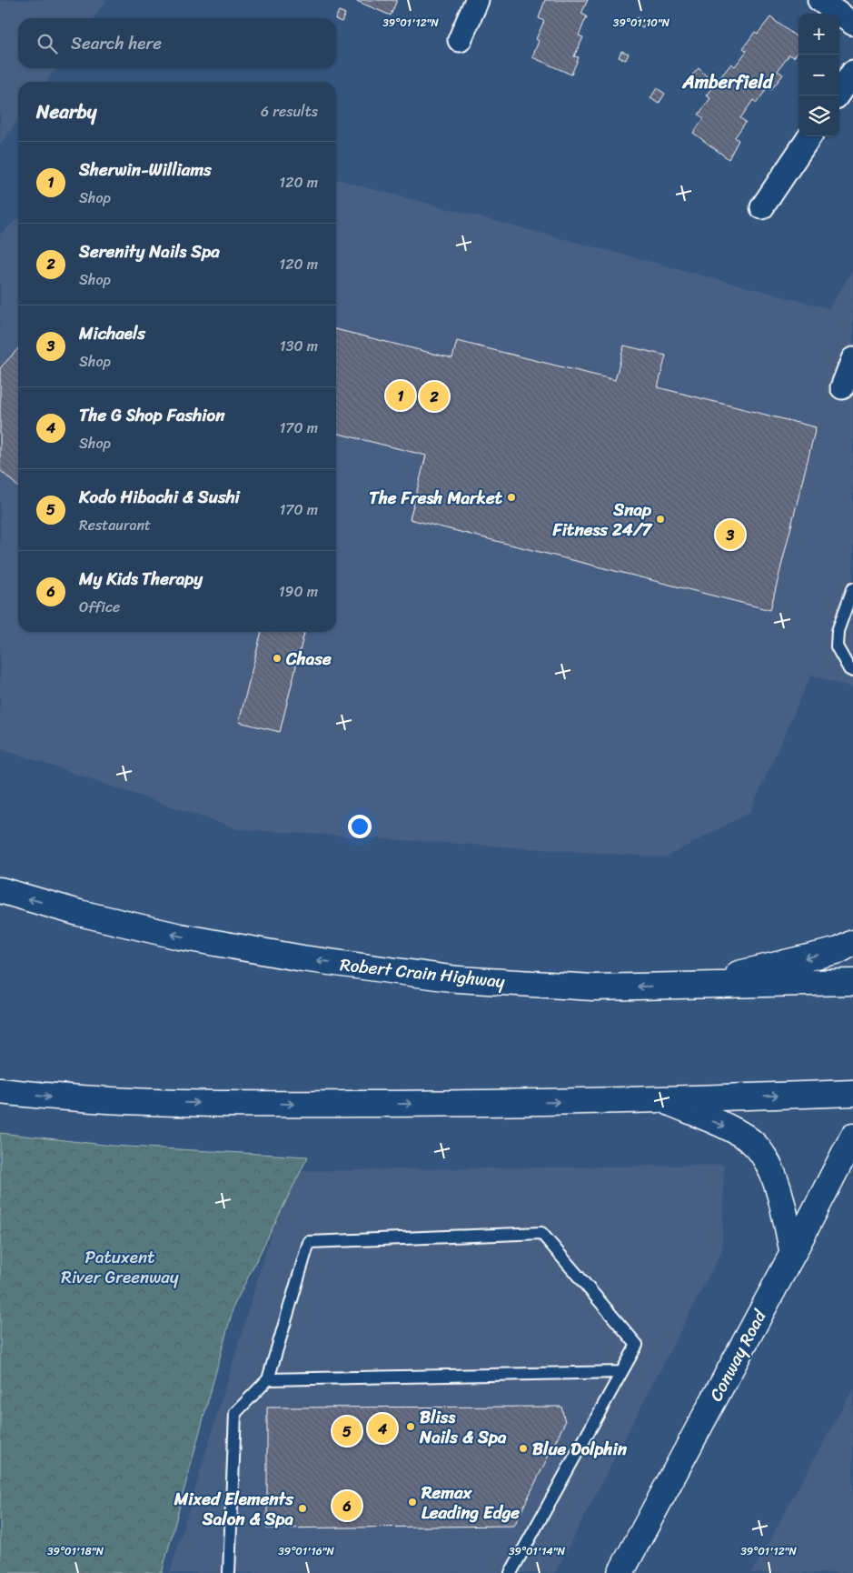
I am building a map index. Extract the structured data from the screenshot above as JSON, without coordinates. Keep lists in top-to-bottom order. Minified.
{"streets":{"main road":["Robert Crain Highway","Conway Road"]},"districts":["Amberfield"],"parks":["Patuxent River Greenway"],"places":["The Fresh Market","Snap Fitness 24/7","Chase","Bliss Nails & Spa","Blue Dolphin","Remax Leading Edge","Mixed Elements Salon & Spa"],"page":{"map_buttons":["+","−"],"search":"Search here","heading":["Nearby","6 results"],"list":[{"mark":"1","name":"Sherwin-Williams","note":"Shop","value":"120 m"},{"mark":"2","name":"Serenity Nails Spa","note":"Shop","value":"120 m"},{"mark":"3","name":"Michaels","note":"Shop","value":"130 m"},{"mark":"4","name":"The G Shop Fashion","note":"Shop","value":"170 m"},{"mark":"5","name":"Kodo Hibachi & Sushi","note":"Restaurant","value":"170 m"},{"mark":"6","name":"My Kids Therapy","note":"Office","value":"190 m"}],"pins":["1","2","3","4","5","6"]},"coordinates":["39°01'12\"N","39°01'10\"N","39°01'18\"N","39°01'16\"N","39°01'14\"N"]}
